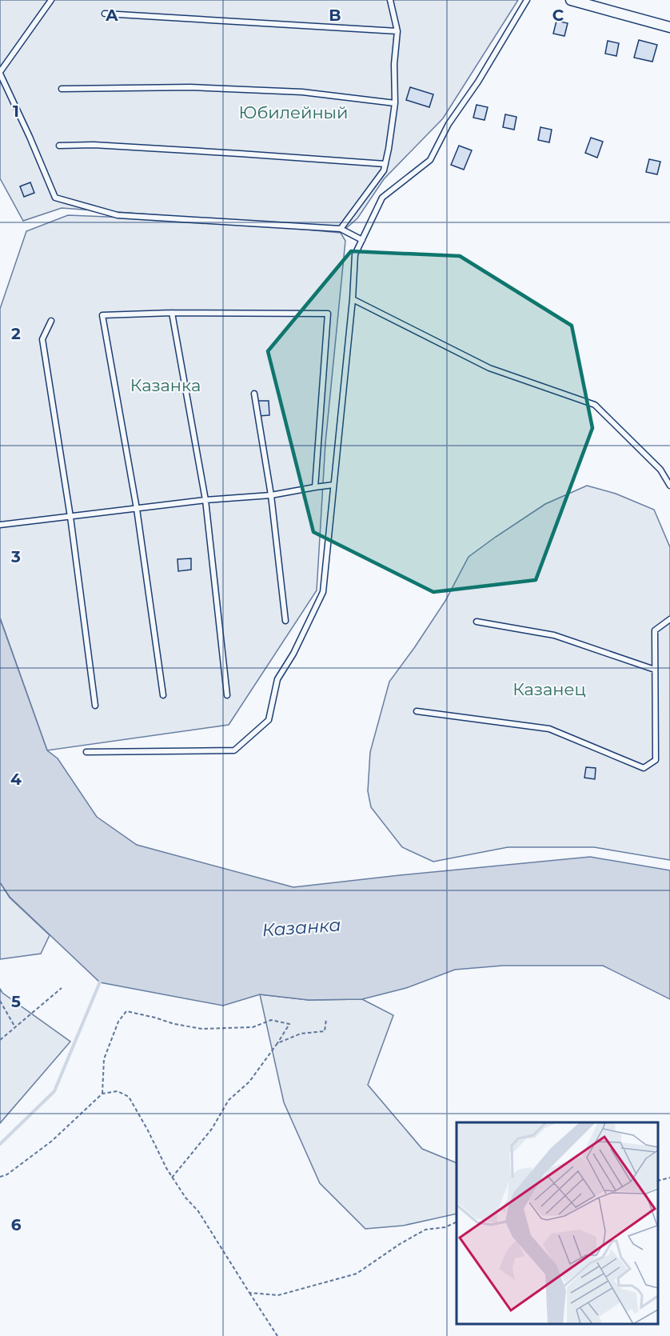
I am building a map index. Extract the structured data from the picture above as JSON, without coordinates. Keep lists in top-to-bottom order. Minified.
{"water":["Казанка"],"parks":["Юбилейный","Казанка","Казанец"],"grid":{"columns":["A","B","C"],"rows":["1","2","3","4","5","6"]}}
